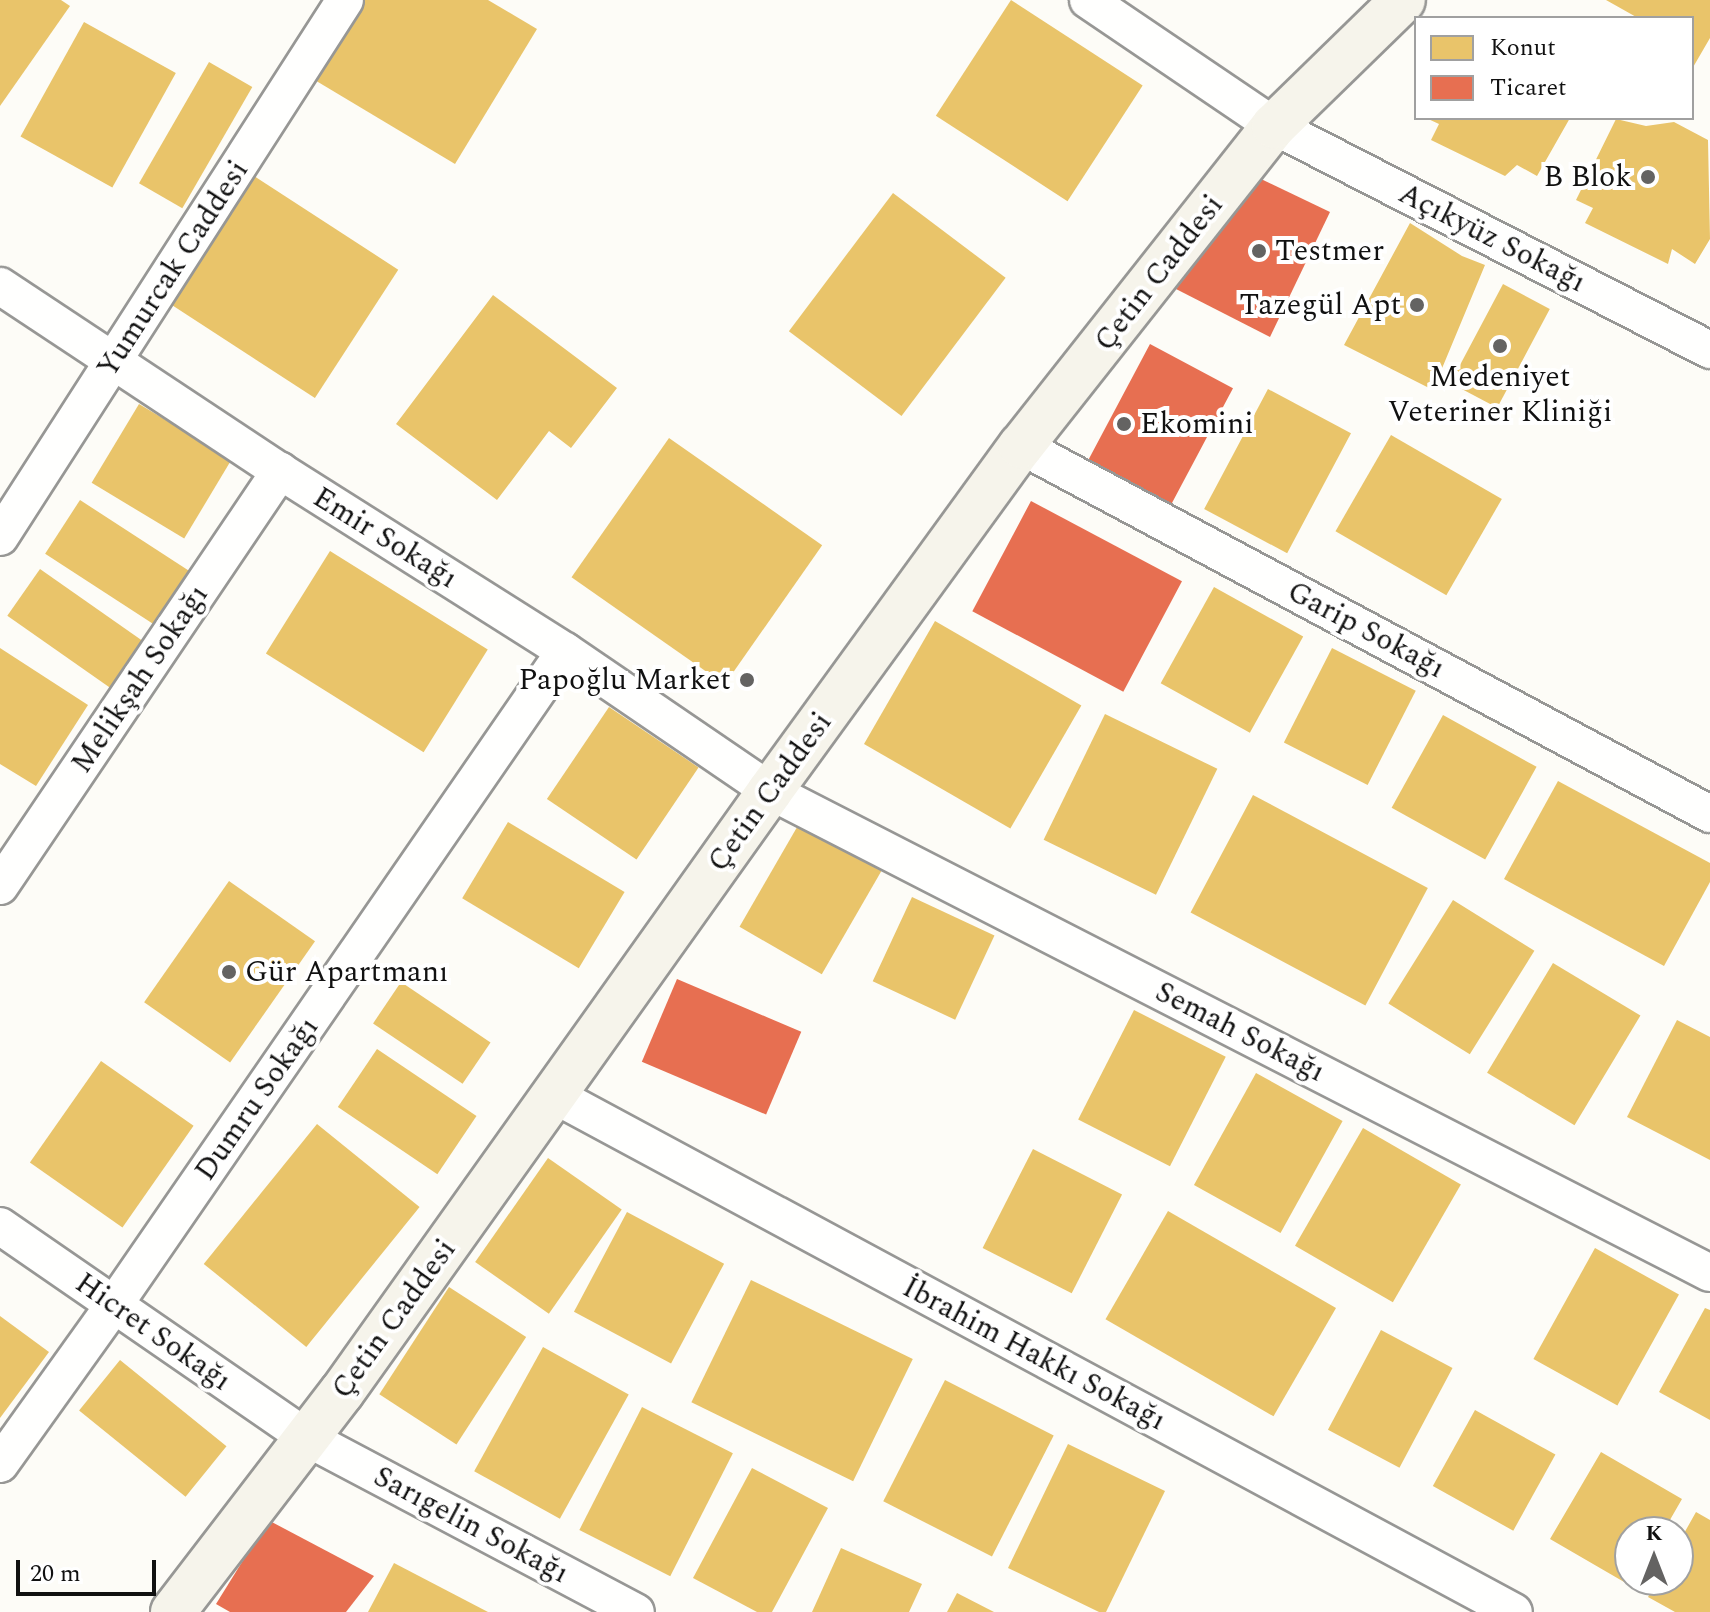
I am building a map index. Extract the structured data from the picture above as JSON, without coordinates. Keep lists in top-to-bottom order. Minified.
{"streets":{"street":["Açıkyüz Sokağı","Yumurcak Caddesi","Çetin Caddesi","Emir Sokağı","Garip Sokağı","Melikşah Sokağı","Semah Sokağı","Dumru Sokağı","Hicret Sokağı","İbrahim Hakkı Sokağı","Sarıgelin Sokağı"]},"crossings":[["Açıkyüz Sokağı","Çetin Caddesi"],["Yumurcak Caddesi","Emir Sokağı"],["Çetin Caddesi","Emir Sokağı"],["Çetin Caddesi","Garip Sokağı"],["Çetin Caddesi","Semah Sokağı"],["Çetin Caddesi","Hicret Sokağı"],["Çetin Caddesi","İbrahim Hakkı Sokağı"],["Çetin Caddesi","Sarıgelin Sokağı"],["Emir Sokağı","Melikşah Sokağı"],["Emir Sokağı","Semah Sokağı"],["Emir Sokağı","Dumru Sokağı"],["Dumru Sokağı","Hicret Sokağı"],["Hicret Sokağı","Sarıgelin Sokağı"]],"places":["B Blok","Testmer","Tazegül Apt","Medeniyet Veteriner Kliniği","Ekomini","Papoğlu Market","Gür Apartmanı"],"legend":["Konut","Ticaret"],"scale_bar":"20 m","north":"top"}
